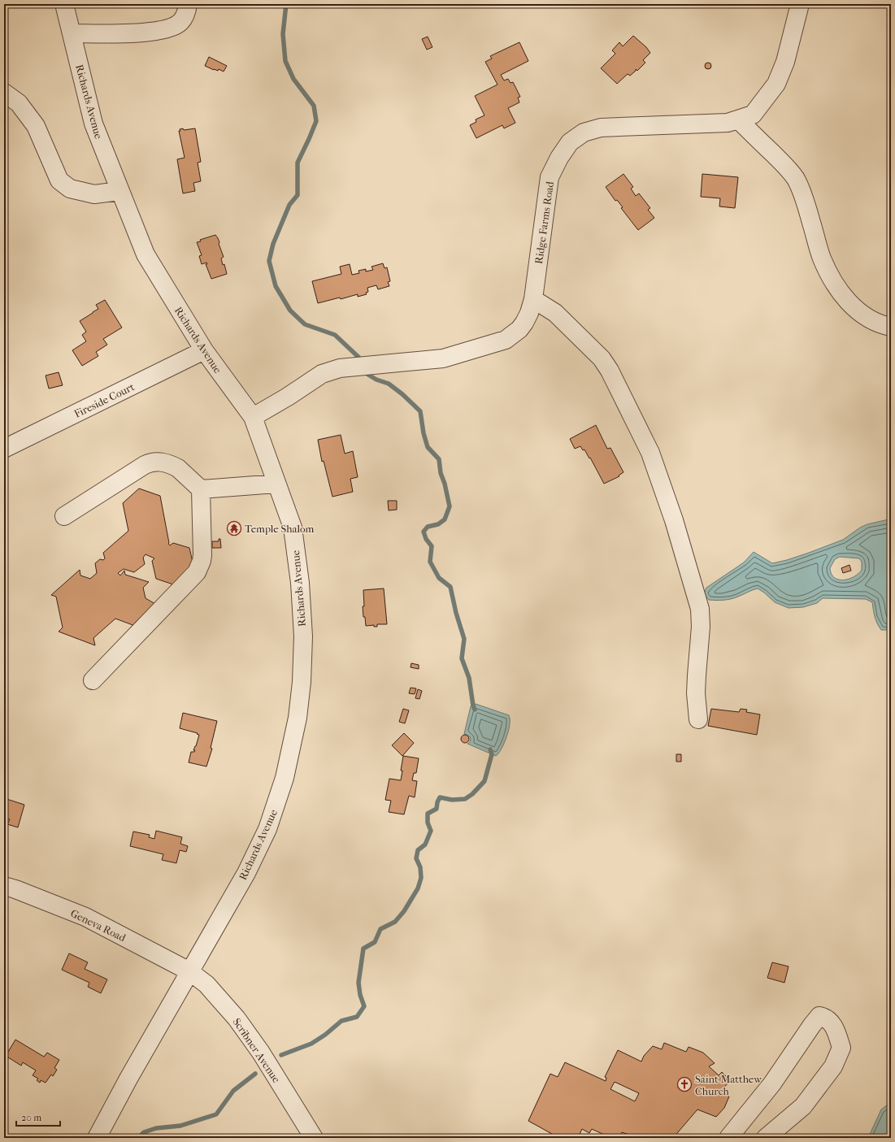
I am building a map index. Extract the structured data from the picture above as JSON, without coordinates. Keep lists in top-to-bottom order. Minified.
{"streets":{"street":["Richards Avenue","Ridge Farms Road","Fireside Court","Geneva Road","Scribner Avenue"]},"crossings":[["Richards Avenue","Ridge Farms Road"],["Richards Avenue","Fireside Court"],["Richards Avenue","Geneva Road"],["Richards Avenue","Scribner Avenue"],["Geneva Road","Scribner Avenue"]],"places":{"temple":["Temple Shalom"],"church":["Saint Matthew Church"]},"scale_bar":"20 m"}
